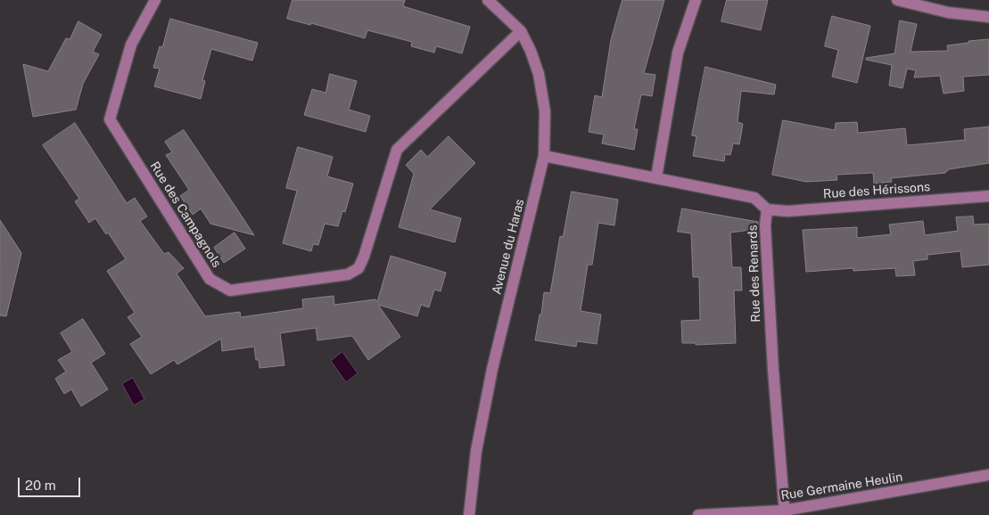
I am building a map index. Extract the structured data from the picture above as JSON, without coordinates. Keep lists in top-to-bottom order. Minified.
{"streets":{"street":["Rue des Hérissons","Rue des Campagnols","Avenue du Haras","Rue des Renards","Rue Germaine Heulin"]},"crossings":[["Rue des Hérissons","Rue des Renards"],["Rue des Campagnols","Avenue du Haras"],["Avenue du Haras","Rue des Renards"],["Rue des Renards","Rue Germaine Heulin"]],"scale_bar":"20 m"}
